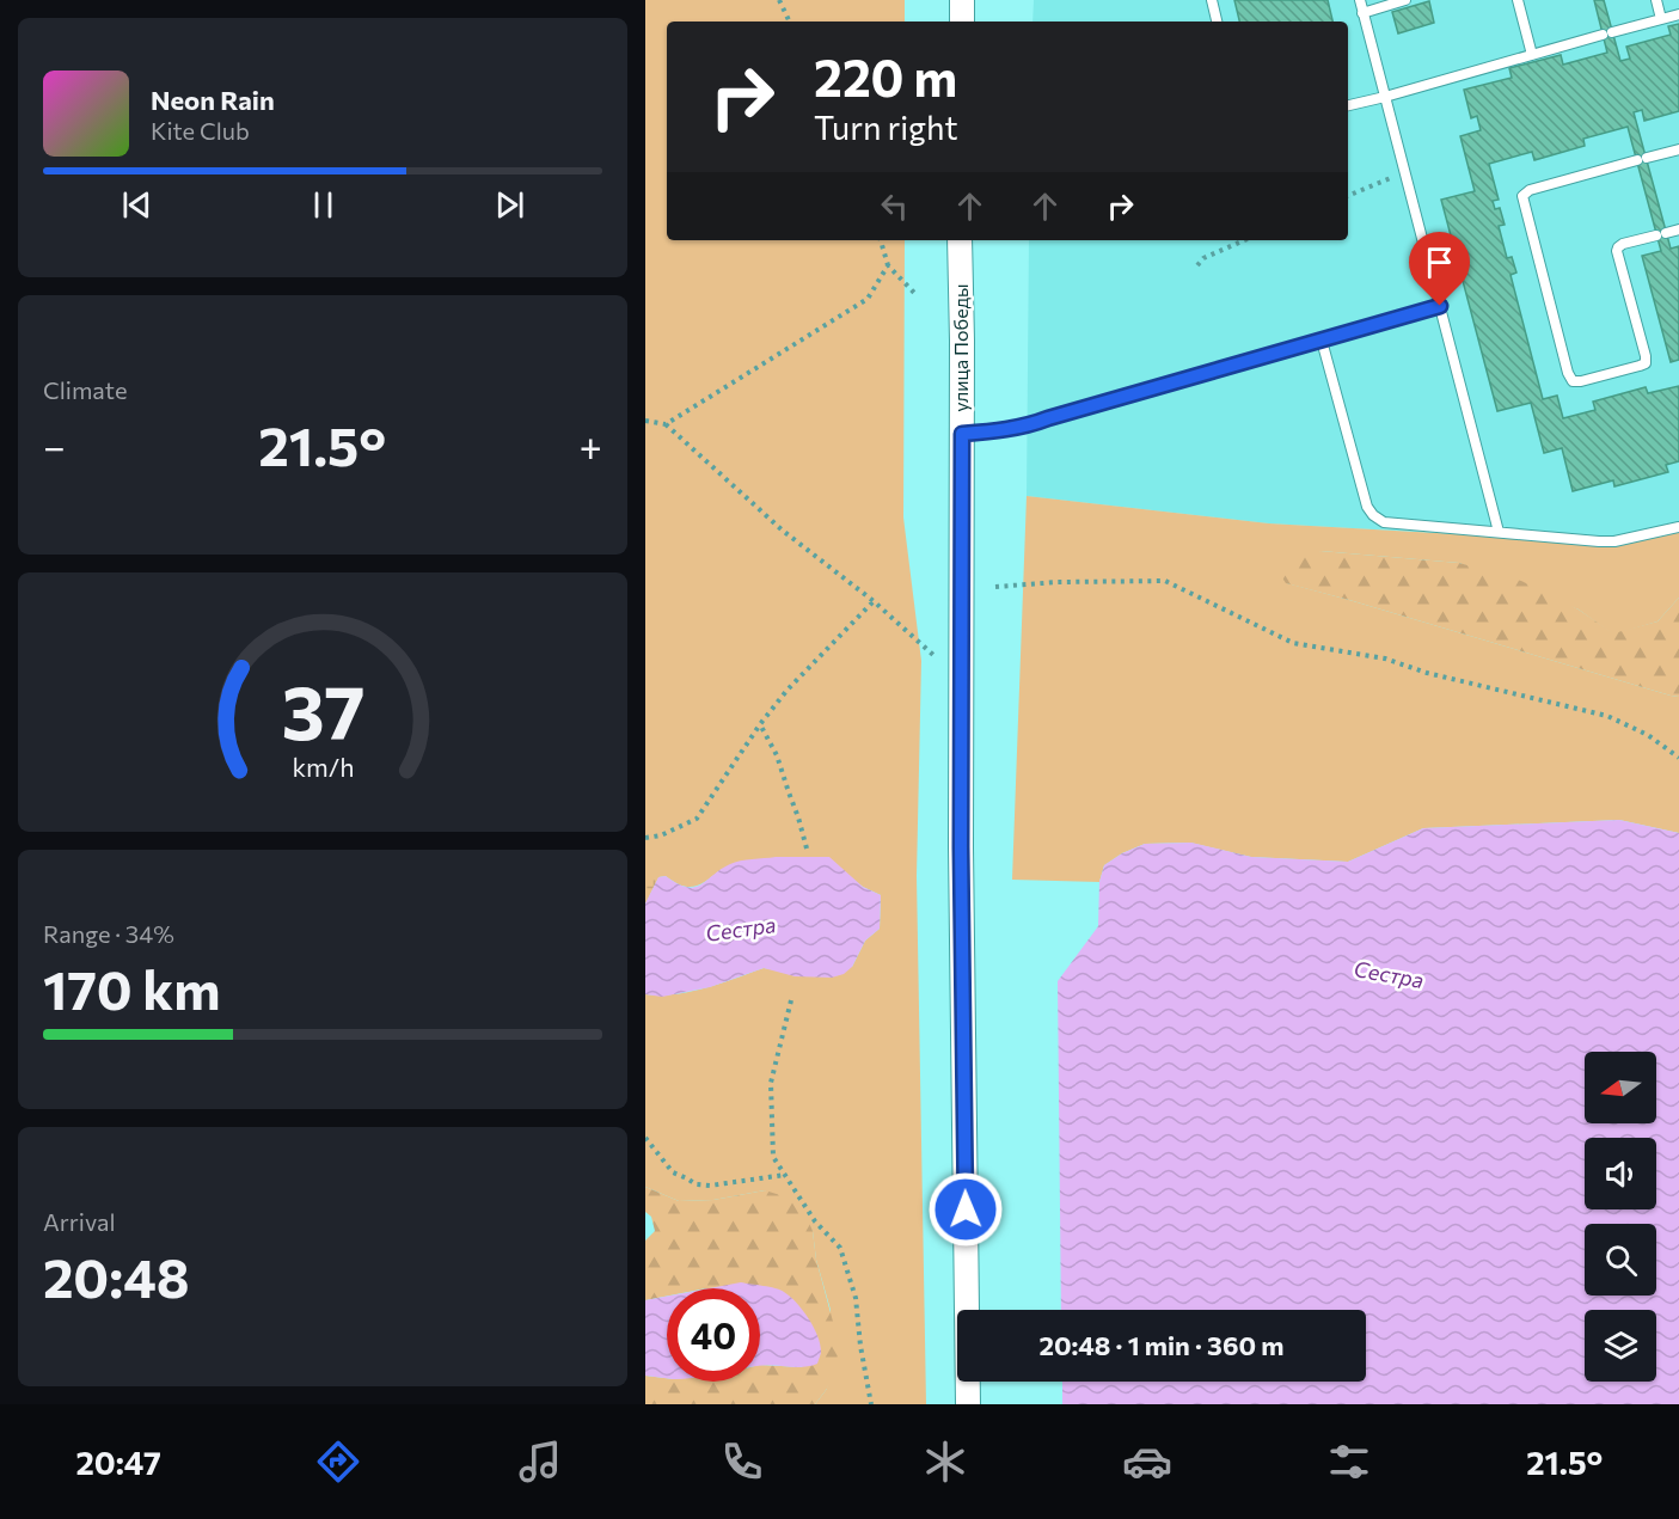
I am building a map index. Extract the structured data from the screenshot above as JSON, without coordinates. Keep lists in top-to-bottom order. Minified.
{"streets":{"street":["улица Победы"]},"water":["Сестра"],"north":"left","page":{"turn":["220 m","Turn right"],"song":["Neon Rain","Kite Club"],"tile":["Climate",["Range · 34%","170 km"],["Arrival","20:48"]],"heat":["−","21.5°","+"],"limit":"40","trip":"20:48 · 1 min · 360 m","tabs":["20:47","21.5°"],"gauge":["37","km/h"]}}
